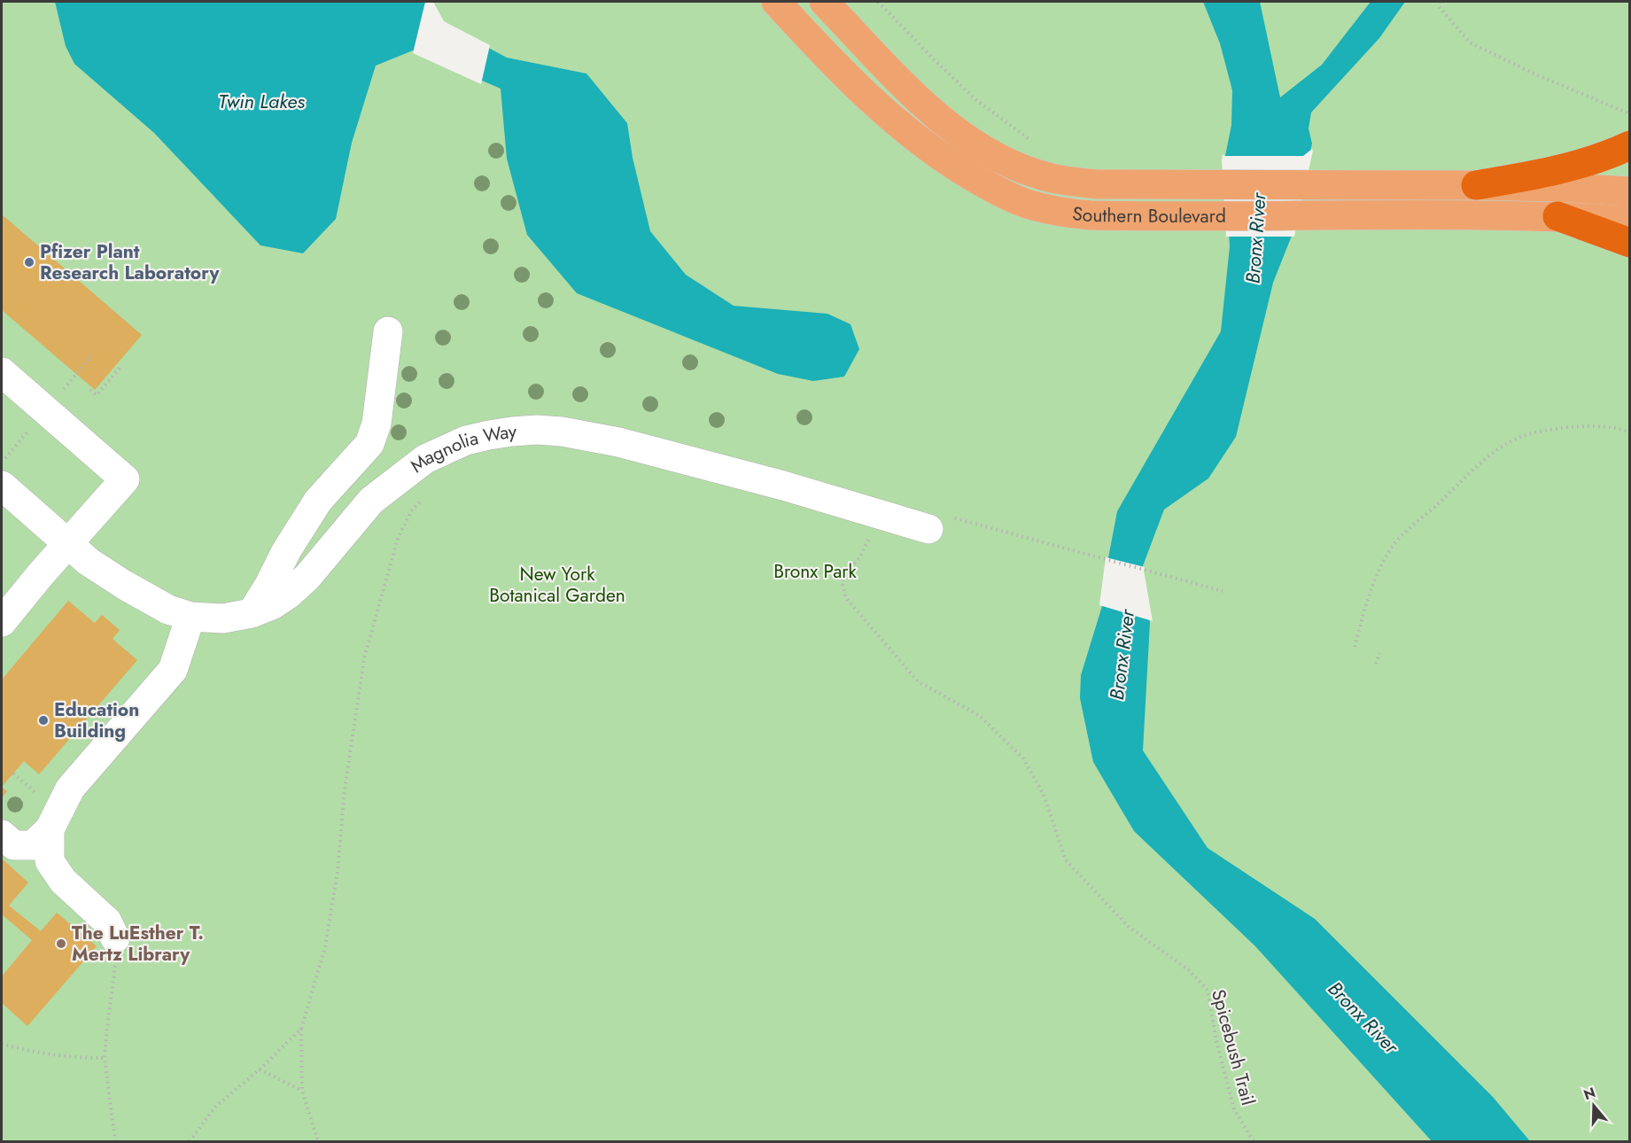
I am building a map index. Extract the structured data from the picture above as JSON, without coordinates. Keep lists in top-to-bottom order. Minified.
{"streets":{"main road":["Southern Boulevard"],"lane":["Magnolia Way"],"path":["Spicebush Trail"]},"crossings":[["Magnolia Way","Spicebush Trail"]],"water":["Twin Lakes","Bronx River"],"parks":["Bronx Park","New York Botanical Garden"],"places":["Pfizer Plant Research Laboratory","Education Building","The LuEsther T. Mertz Library"],"north":"top"}
